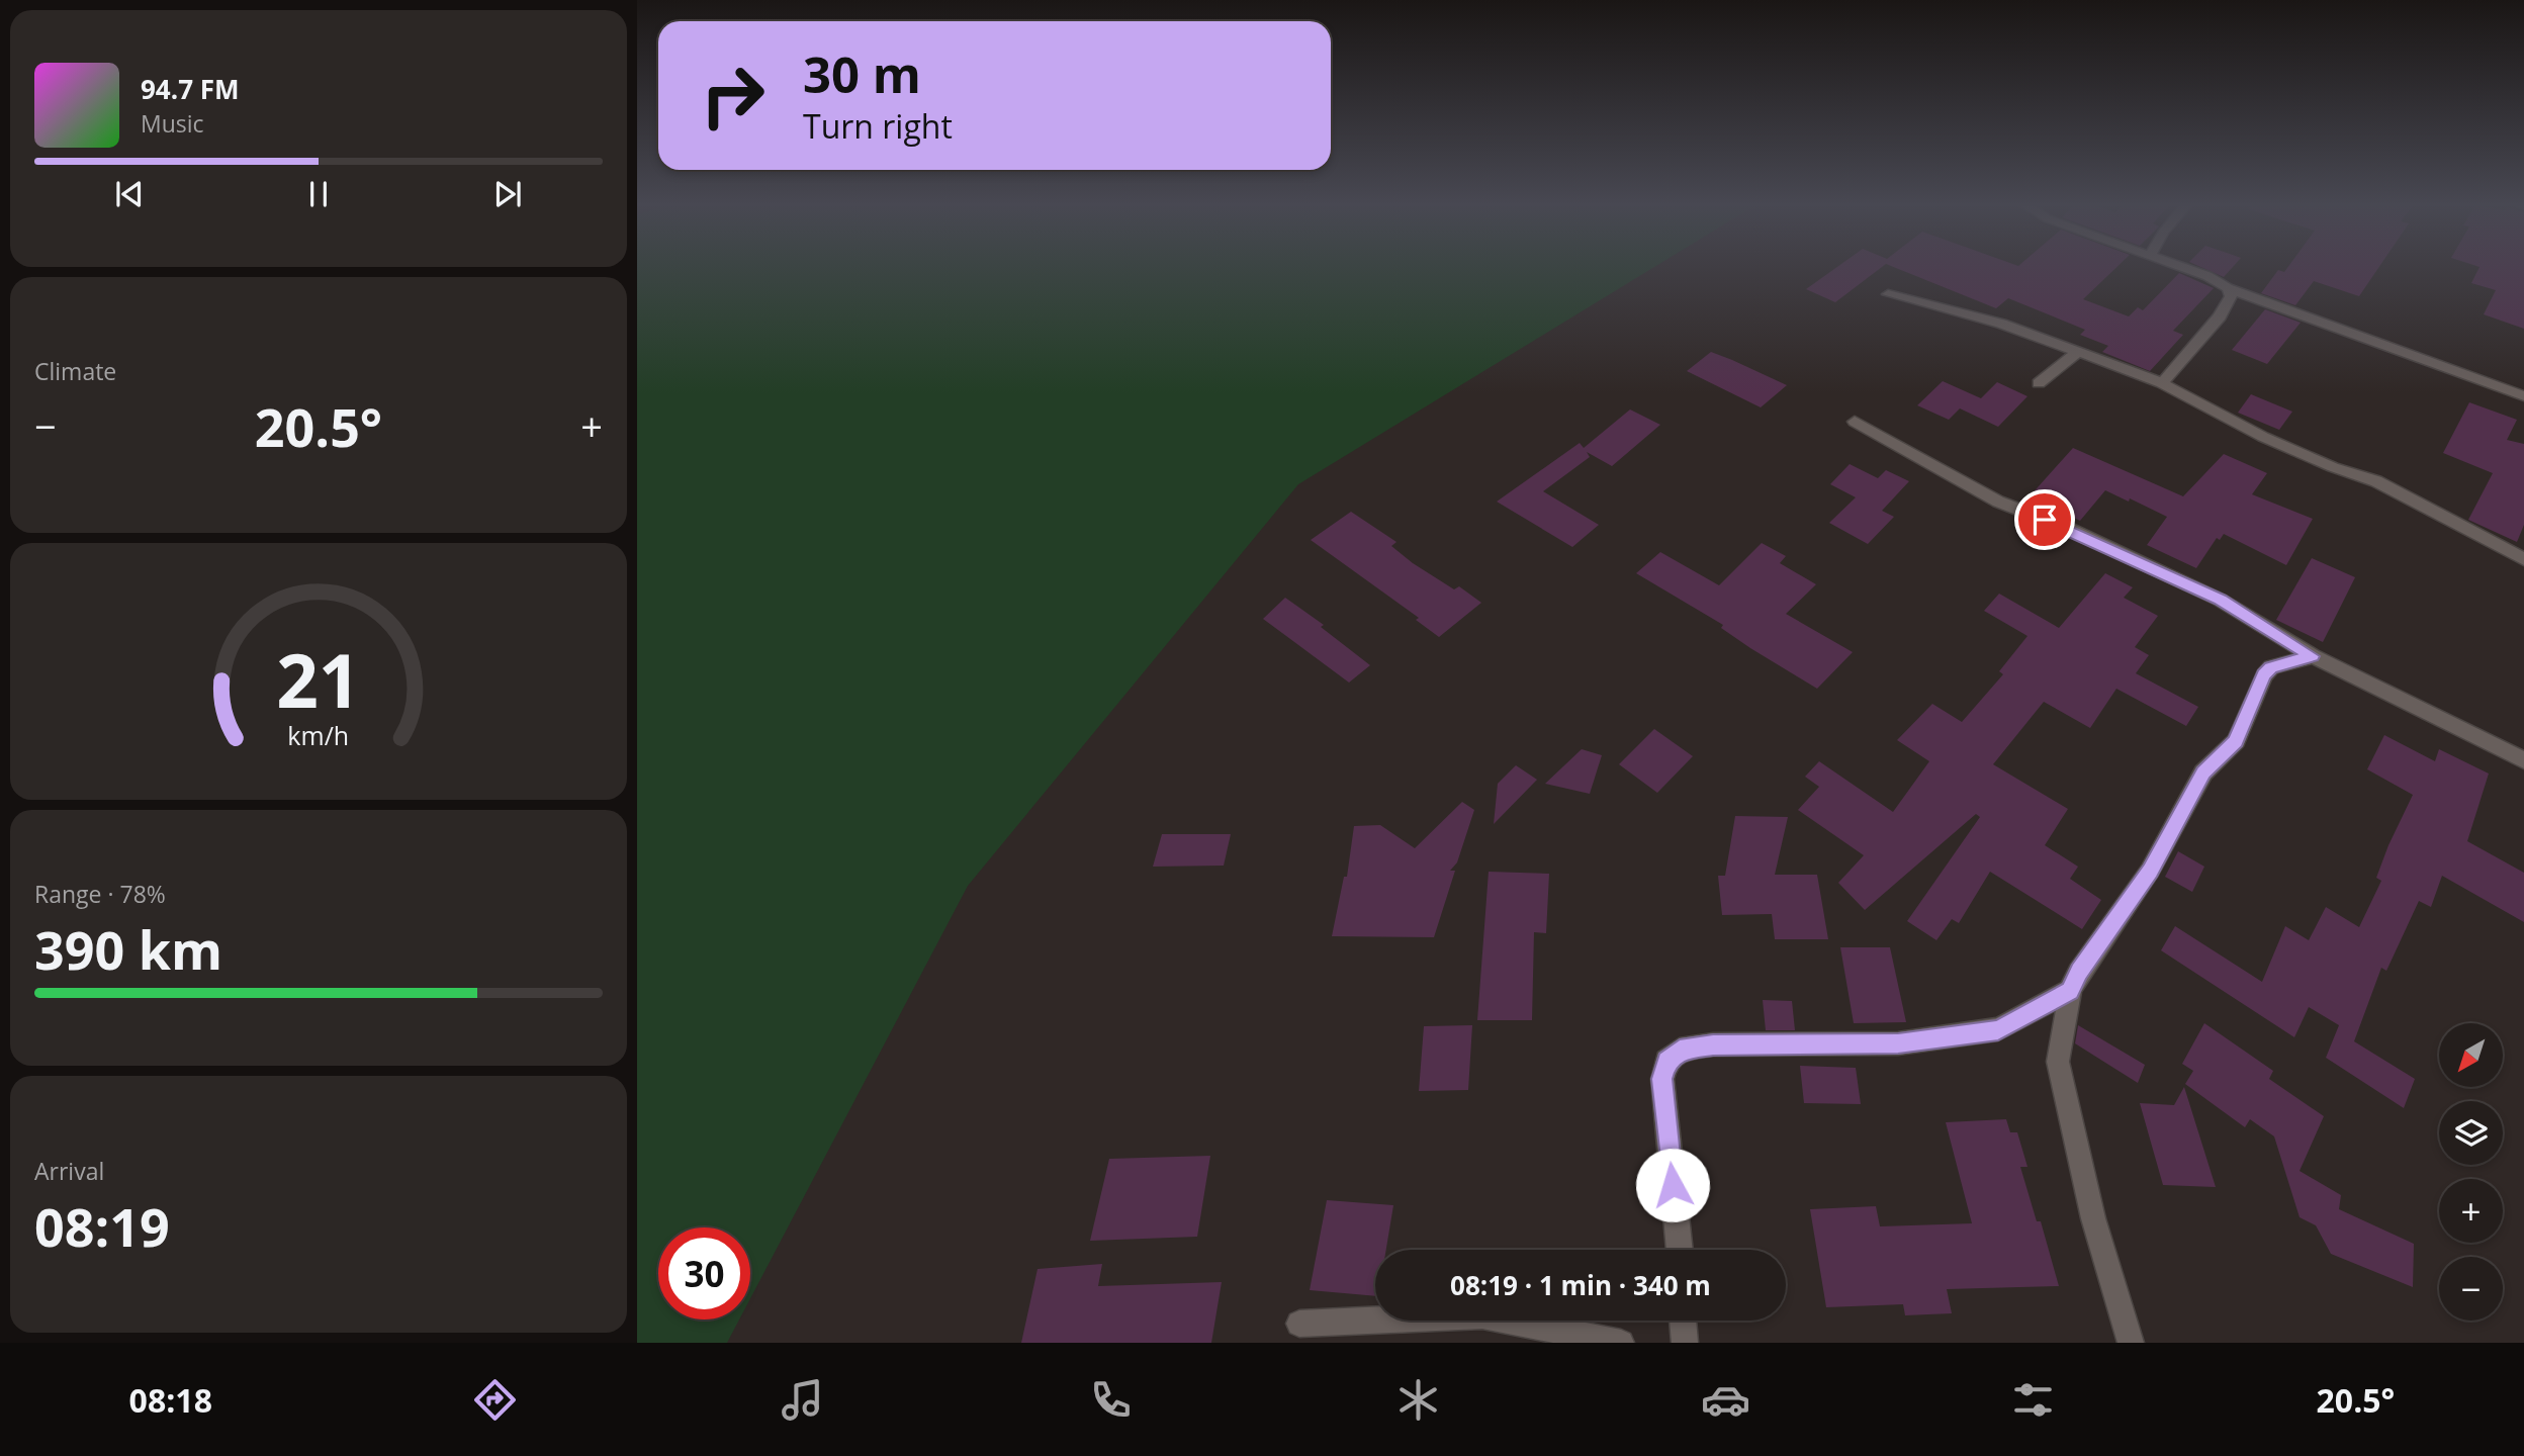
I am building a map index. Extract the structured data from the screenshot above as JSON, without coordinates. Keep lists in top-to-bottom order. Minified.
{"north":"bottom left","page":{"turn":["30 m","Turn right"],"song":["94.7 FM","Music"],"tile":["Climate",["Range · 78%","390 km"],["Arrival","08:19"]],"heat":["−","20.5°","+"],"map_buttons":["+","−"],"limit":"30","trip":"08:19 · 1 min · 340 m","tabs":["08:18","20.5°"],"gauge":["21","km/h"]}}
